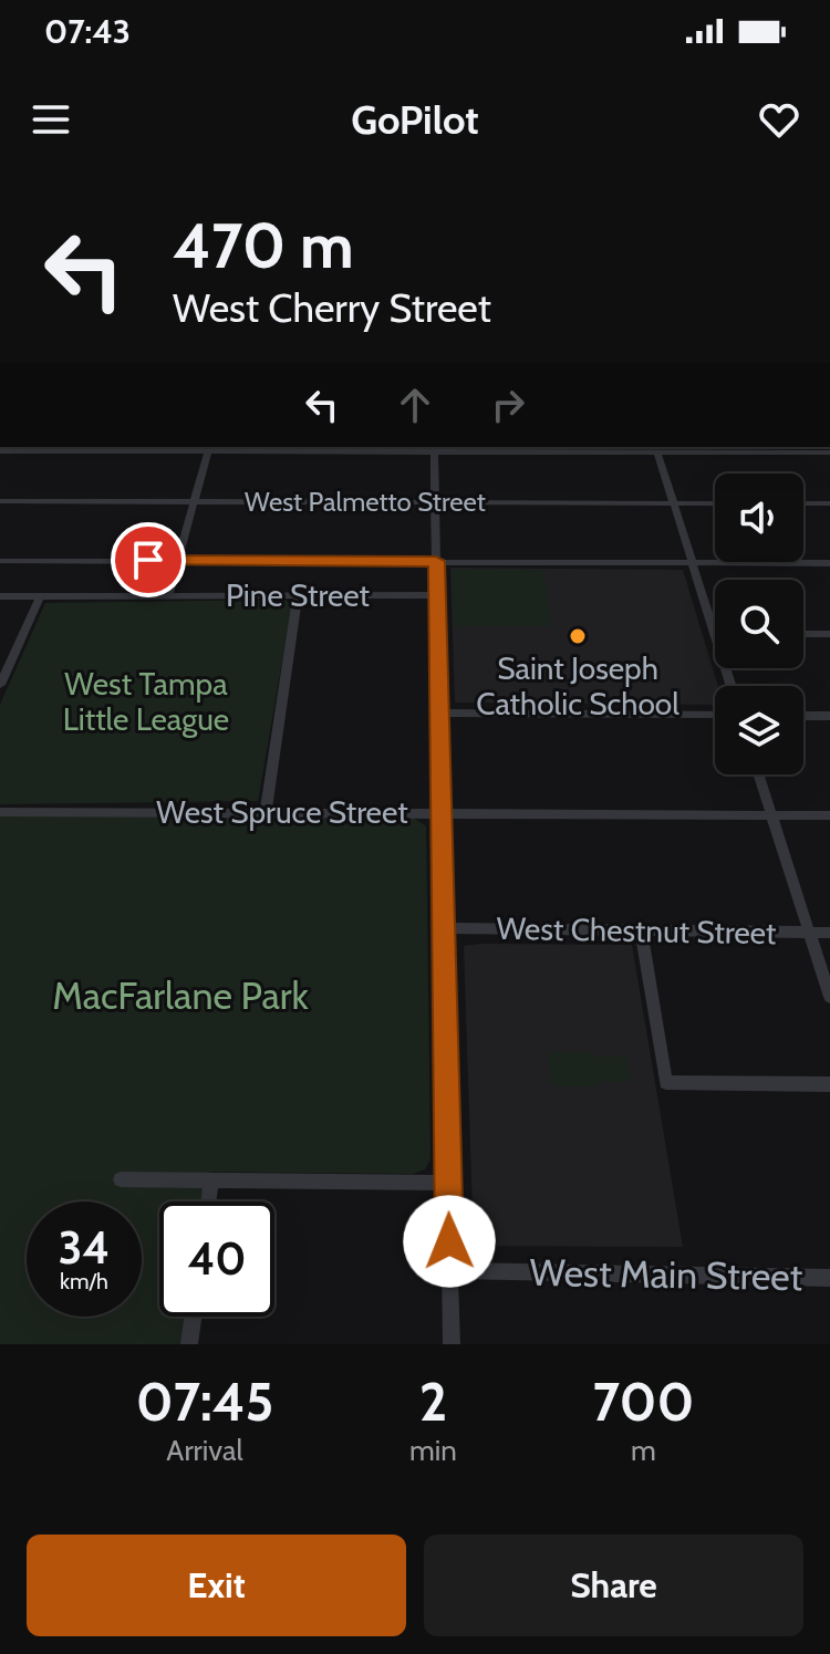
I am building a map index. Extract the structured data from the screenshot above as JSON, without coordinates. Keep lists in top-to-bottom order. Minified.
{"streets":{"street":["West Palmetto Street","Pine Street","West Spruce Street","West Chestnut Street","West Main Street"]},"parks":["West Tampa Little League","MacFarlane Park"],"places":["Saint Joseph Catholic School"],"page":{"status":"07:43","header":"GoPilot","turn":["470 m","West Cherry Street"],"speed":"34 km/h","limit":"40","eta":["07:45","Arrival","2","min","700","m"],"buttons":["Exit","Share"]}}
